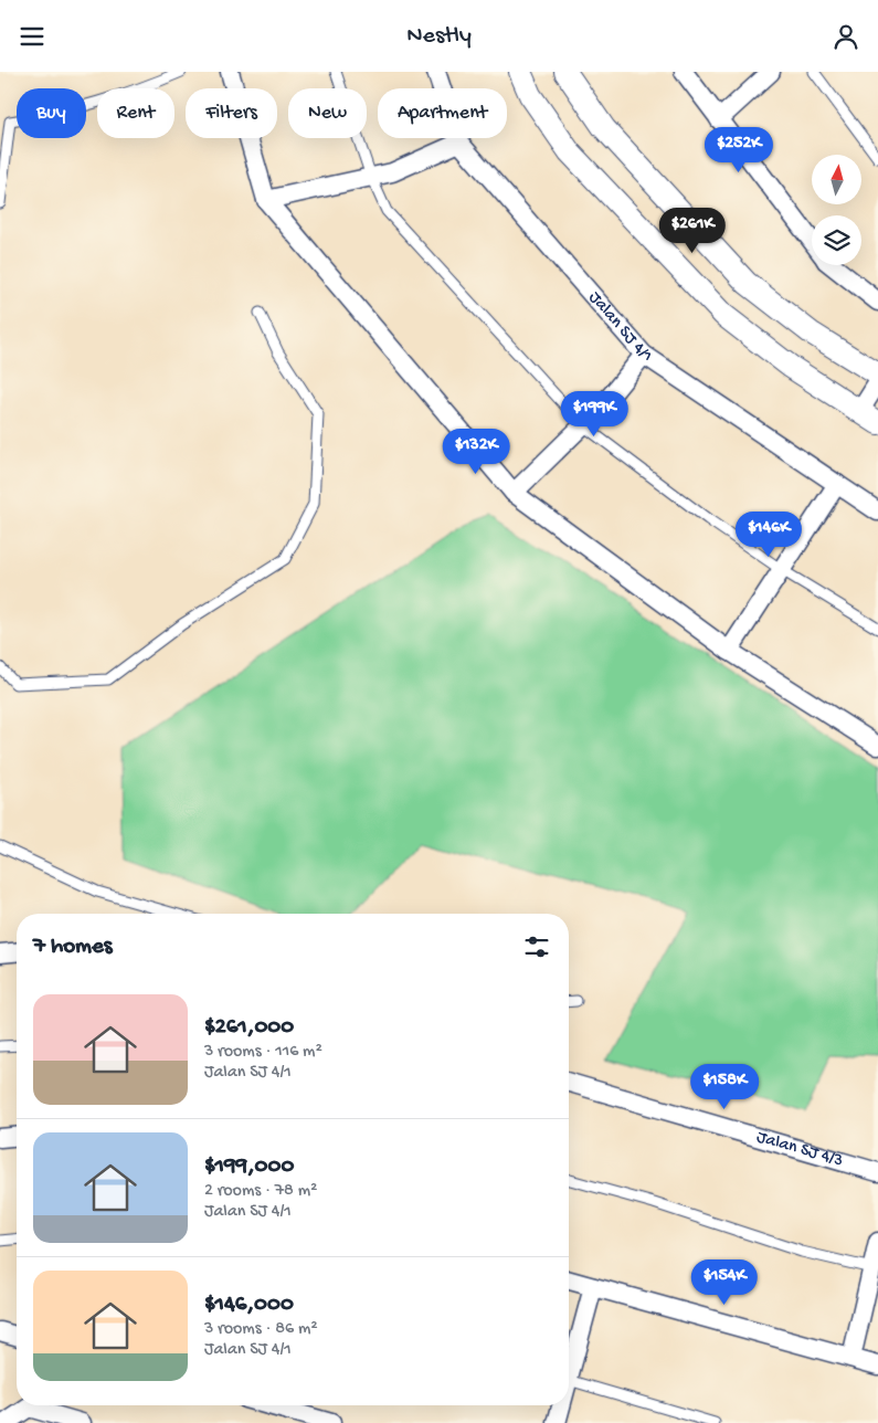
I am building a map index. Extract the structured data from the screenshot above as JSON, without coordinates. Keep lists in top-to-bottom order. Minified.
{"streets":{"street":["Jalan SJ 4/1","Jalan SJ 4/3"]},"north":"top","page":{"header":"Nestly","chip":["Buy","Rent","Filters","New","Apartment"],"price":["$252K","$261K","$199K","$132K","$146K","$158K","$154K"],"heading":"7 homes","list":[{"name":"$261,000","note":"3 rooms · 116 m² · Jalan SJ 4/1"},{"name":"$199,000","note":"2 rooms · 78 m² · Jalan SJ 4/1"},{"name":"$146,000","note":"3 rooms · 86 m² · Jalan SJ 4/1"}]}}
